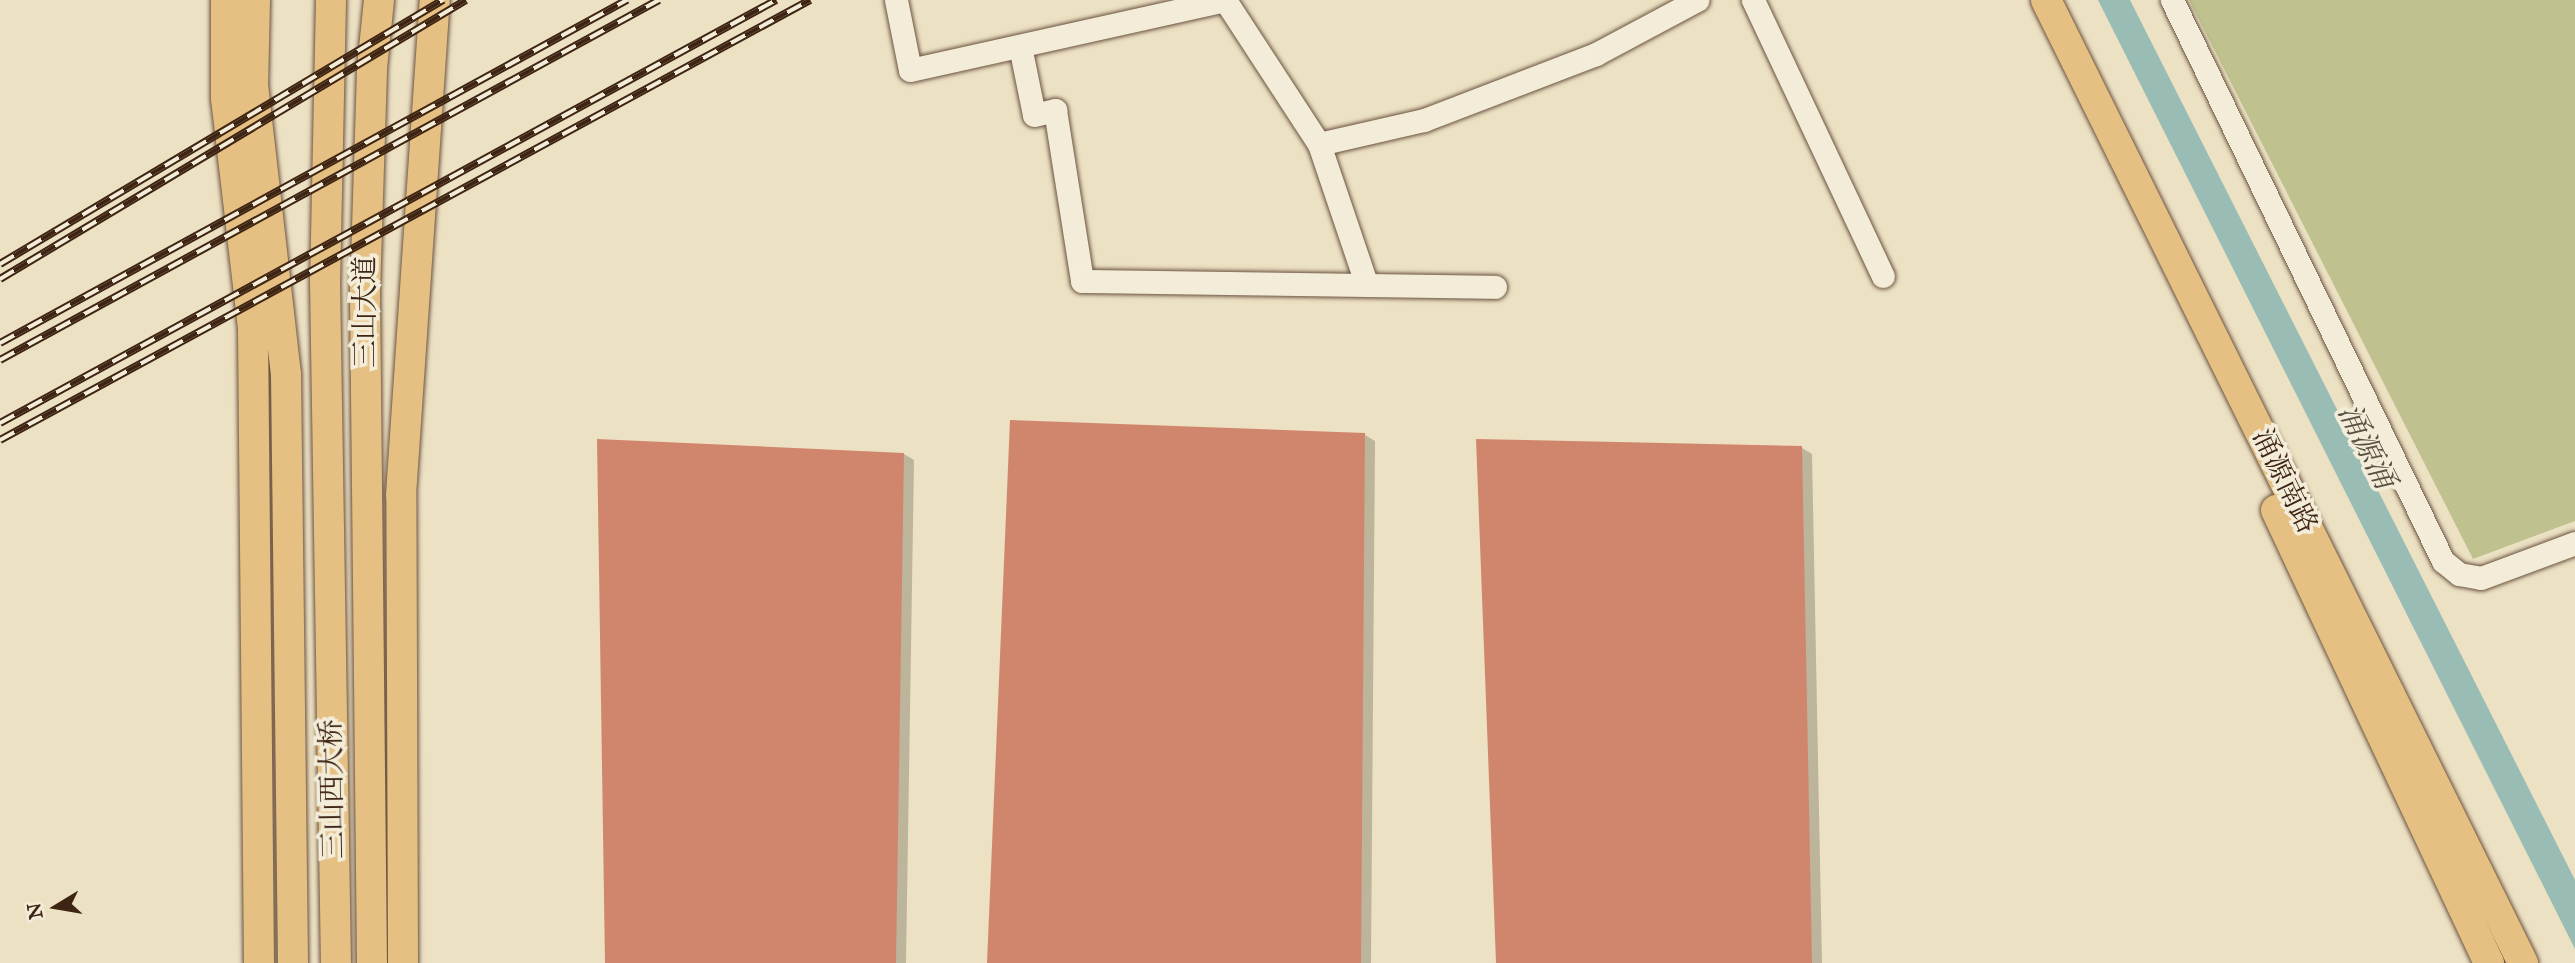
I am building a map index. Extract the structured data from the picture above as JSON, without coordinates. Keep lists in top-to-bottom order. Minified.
{"streets":{"main road":["三山大道","涌源南路","三山西大桥"]},"crossings":[["三山大道","三山西大桥"]],"water":["涌源涌"],"north":"left"}
